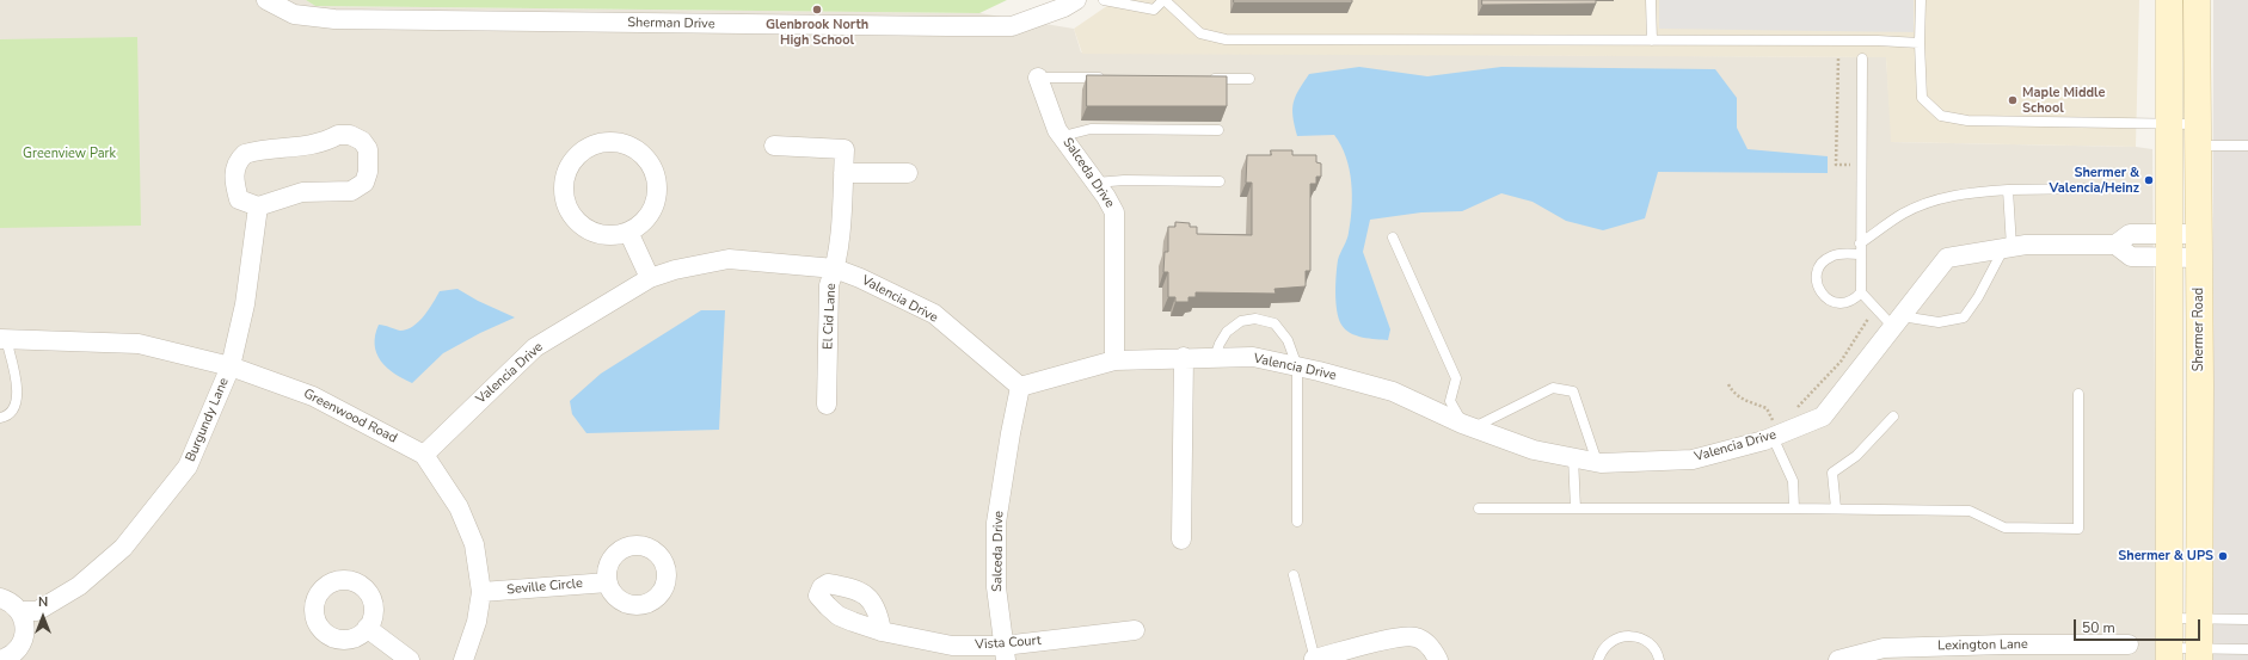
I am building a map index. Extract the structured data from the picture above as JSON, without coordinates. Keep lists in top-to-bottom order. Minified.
{"streets":{"main road":["Shermer Road"],"street":["Sherman Drive","Salceda Drive","Valencia Drive","El Cid Lane","Greenwood Road","Burgundy Lane","Seville Circle","Vista Court","Lexington Lane"]},"crossings":[["Salceda Drive","Valencia Drive"],["Salceda Drive","Vista Court"],["Valencia Drive","El Cid Lane"],["Valencia Drive","Shermer Road"],["Valencia Drive","Greenwood Road"],["Greenwood Road","Burgundy Lane"],["Greenwood Road","Seville Circle"]],"parks":["Greenview Park"],"places":["Glenbrook North High School","Maple Middle School","Shermer & Valencia/Heinz","Shermer & UPS"],"scale_bar":"50 m","north":"top"}
